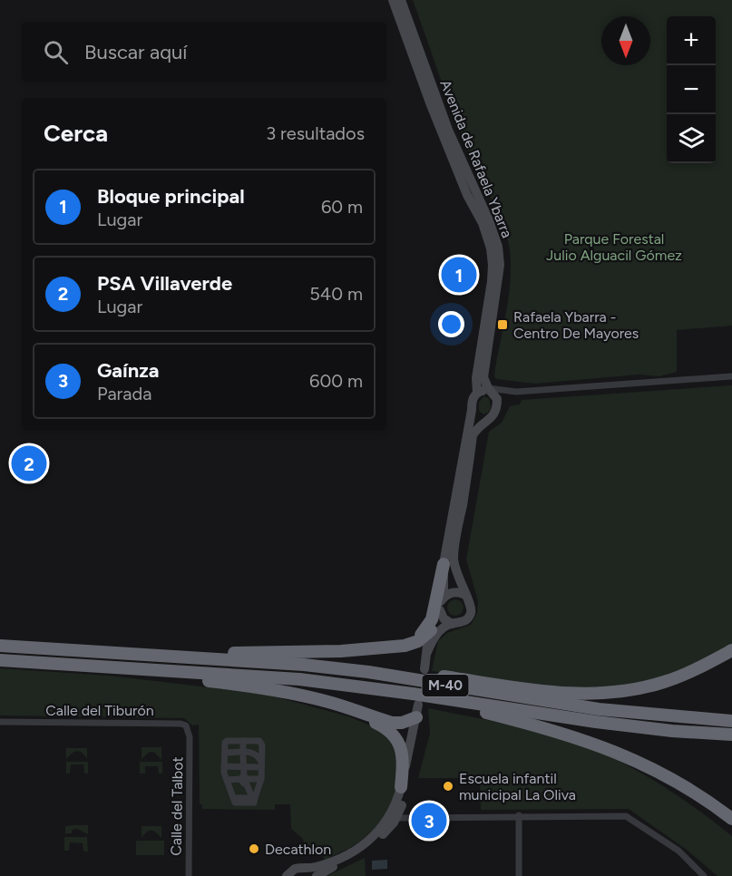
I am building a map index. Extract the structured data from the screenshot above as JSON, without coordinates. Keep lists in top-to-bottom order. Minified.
{"streets":{"highway":["M-40"],"main road":["Avenida de Rafaela Ybarra"],"street":["Calle del Tiburón","Calle del Talbot"]},"crossings":[["Calle del Tiburón","Calle del Talbot"]],"parks":["Parque Forestal Julio Alguacil Gómez"],"places":{"transit":["Rafaela Ybarra - Centro De Mayores"],"other":["Escuela infantil municipal La Oliva","Decathlon"]},"north":"bottom","page":{"map_buttons":["+","−"],"search":"Buscar aquí","heading":["Cerca","3 resultados"],"list":[{"mark":"1","name":"Bloque principal","note":"Lugar","value":"60 m"},{"mark":"2","name":"PSA Villaverde","note":"Lugar","value":"540 m"},{"mark":"3","name":"Gaínza","note":"Parada","value":"600 m"}],"pins":["1","2","3"]}}
